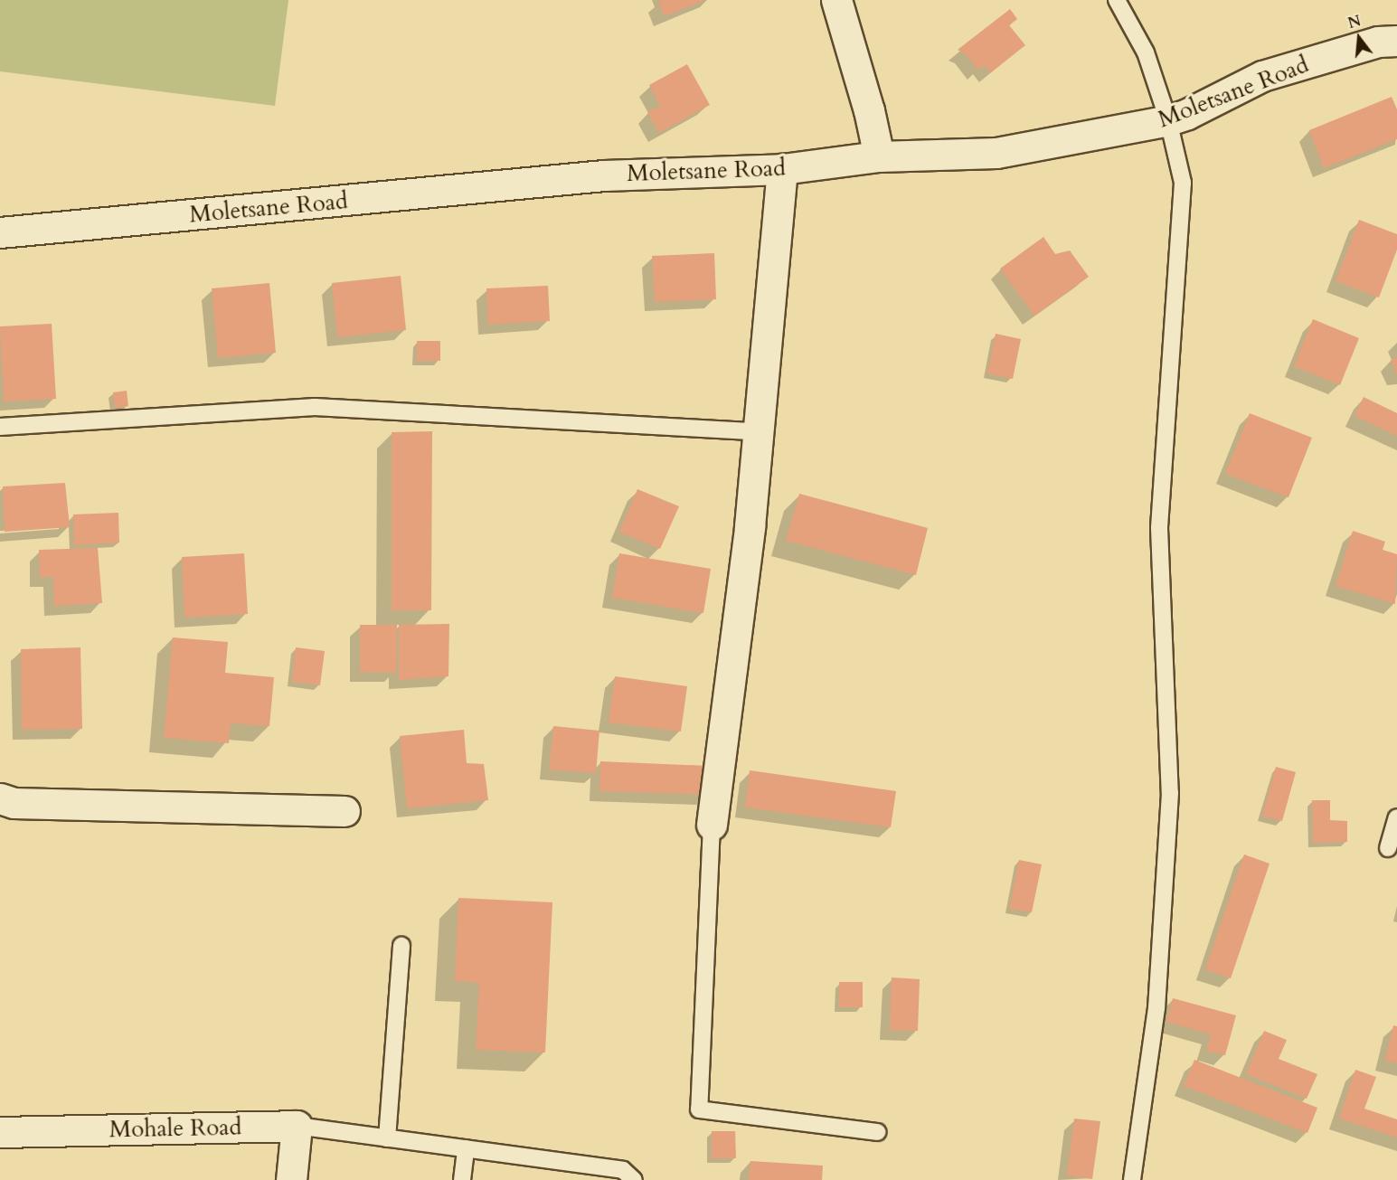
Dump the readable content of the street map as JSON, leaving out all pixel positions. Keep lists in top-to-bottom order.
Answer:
{
  "streets": {
    "street": ["Moletsane Road", "Mohale Road"]
  },
  "north": "top"
}
